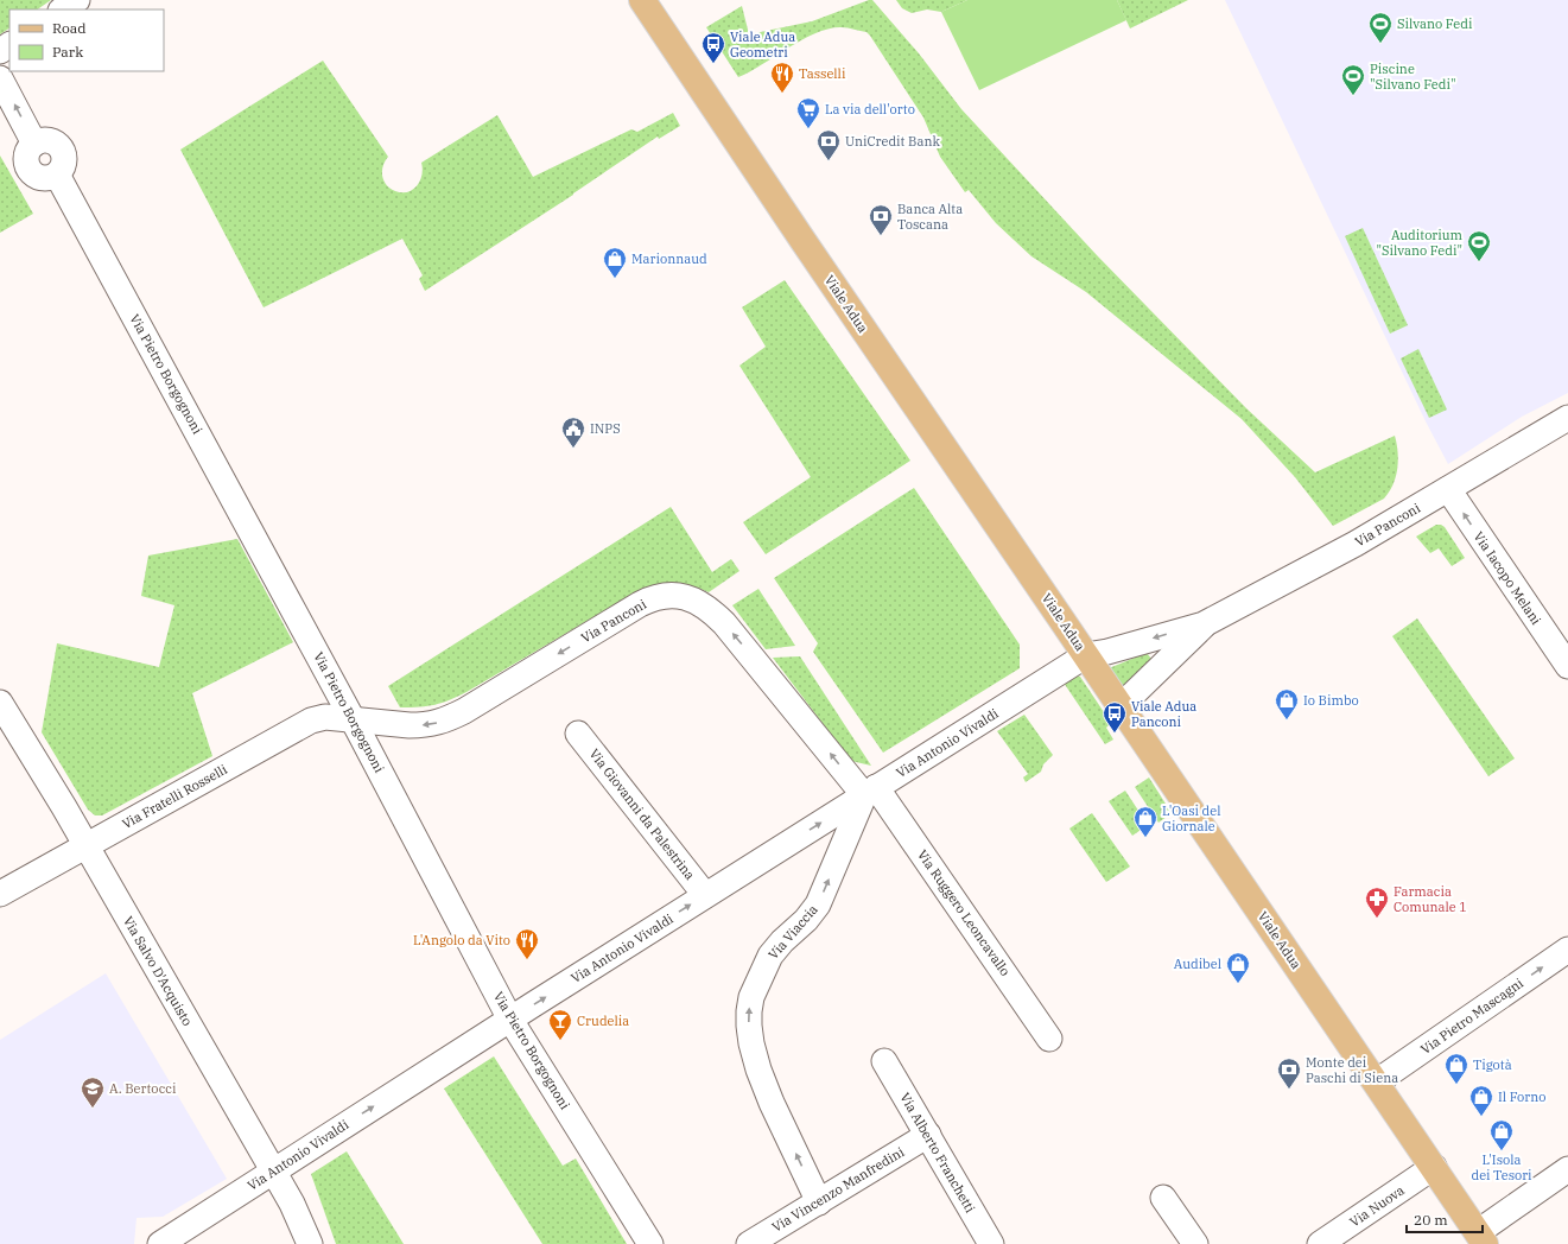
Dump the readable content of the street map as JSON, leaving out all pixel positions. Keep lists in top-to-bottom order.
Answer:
{
  "streets": {
    "main road": ["Viale Adua"],
    "street": [
      "Via Pietro Borgognoni",
      "Via Panconi",
      "Via Iacopo Melani",
      "Via Antonio Vivaldi",
      "Via Fratelli Rosselli",
      "Via Giovanni da Palestrina",
      "Via Ruggero Leoncavallo",
      "Via Viaccia",
      "Via Salvo D'Acquisto",
      "Via Pietro Mascagni",
      "Via Alberto Franchetti",
      "Via Vincenzo Manfredini",
      "Via Nuova"
    ]
  },
  "crossings": [
    ["Viale Adua", "Via Panconi"],
    ["Viale Adua", "Via Antonio Vivaldi"],
    ["Viale Adua", "Via Pietro Mascagni"],
    ["Viale Adua", "Via Nuova"],
    ["Via Pietro Borgognoni", "Via Panconi"],
    ["Via Pietro Borgognoni", "Via Antonio Vivaldi"],
    ["Via Pietro Borgognoni", "Via Fratelli Rosselli"],
    ["Via Panconi", "Via Iacopo Melani"],
    ["Via Panconi", "Via Antonio Vivaldi"],
    ["Via Panconi", "Via Fratelli Rosselli"],
    ["Via Panconi", "Via Ruggero Leoncavallo"],
    ["Via Panconi", "Via Viaccia"],
    ["Via Antonio Vivaldi", "Via Giovanni da Palestrina"],
    ["Via Antonio Vivaldi", "Via Ruggero Leoncavallo"],
    ["Via Antonio Vivaldi", "Via Viaccia"],
    ["Via Antonio Vivaldi", "Via Salvo D'Acquisto"],
    ["Via Fratelli Rosselli", "Via Salvo D'Acquisto"],
    ["Via Ruggero Leoncavallo", "Via Viaccia"],
    ["Via Viaccia", "Via Vincenzo Manfredini"],
    ["Via Alberto Franchetti", "Via Vincenzo Manfredini"]
  ],
  "one_way": [
    "Via Pietro Borgognoni",
    "Via Panconi",
    "Via Iacopo Melani",
    "Via Antonio Vivaldi",
    "Via Viaccia"
  ],
  "places": {
    "sports": ["Silvano Fedi", "Piscine \"Silvano Fedi\"", "Auditorium \"Silvano Fedi\""],
    "bus stop": ["Viale Adua Geometri", "Viale Adua Panconi"],
    "restaurant": ["Tasselli", "L'Angolo da Vito"],
    "supermarket": ["La via dell'orto"],
    "bank": ["UniCredit Bank", "Banca Alta Toscana", "Monte dei Paschi di Siena"],
    "shop": [
      "Marionnaud",
      "Io Bimbo",
      "L'Oasi del Giornale",
      "Audibel",
      "Tigotà",
      "Il Forno",
      "L'Isola dei Tesori"
    ],
    "public building": ["INPS"],
    "pharmacy": ["Farmacia Comunale 1"],
    "bar": ["Crudelia"],
    "school or university": ["A. Bertocci"]
  },
  "legend": ["Road", "Park"],
  "scale_bar": "20 m"
}
